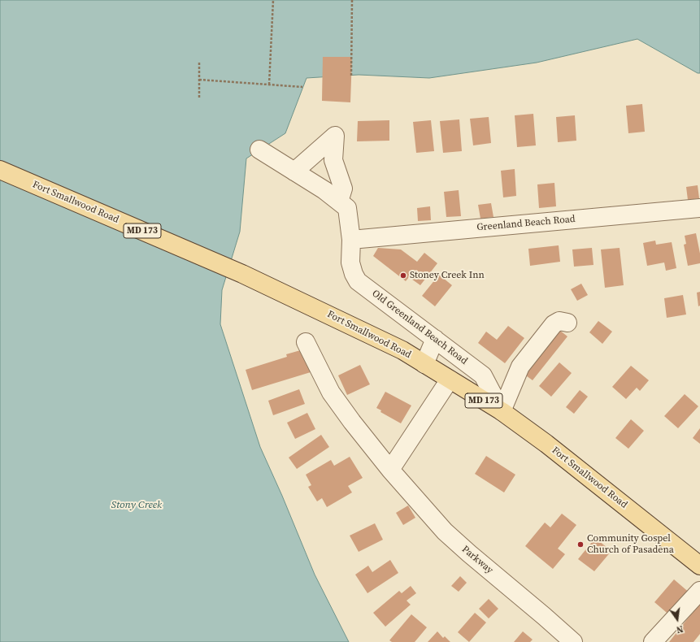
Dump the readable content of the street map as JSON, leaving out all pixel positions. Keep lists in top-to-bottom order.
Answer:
{
  "streets": {
    "main road": ["Fort Smallwood Road", "MD 173"],
    "street": ["Greenland Beach Road", "Old Greenland Beach Road", "Parkway"]
  },
  "crossings": [
    ["Fort Smallwood Road", "Old Greenland Beach Road"],
    ["Greenland Beach Road", "Old Greenland Beach Road"]
  ],
  "water": ["Stony Creek"],
  "places": ["Stoney Creek Inn", "Community Gospel Church of Pasadena"],
  "north": "bottom"
}
